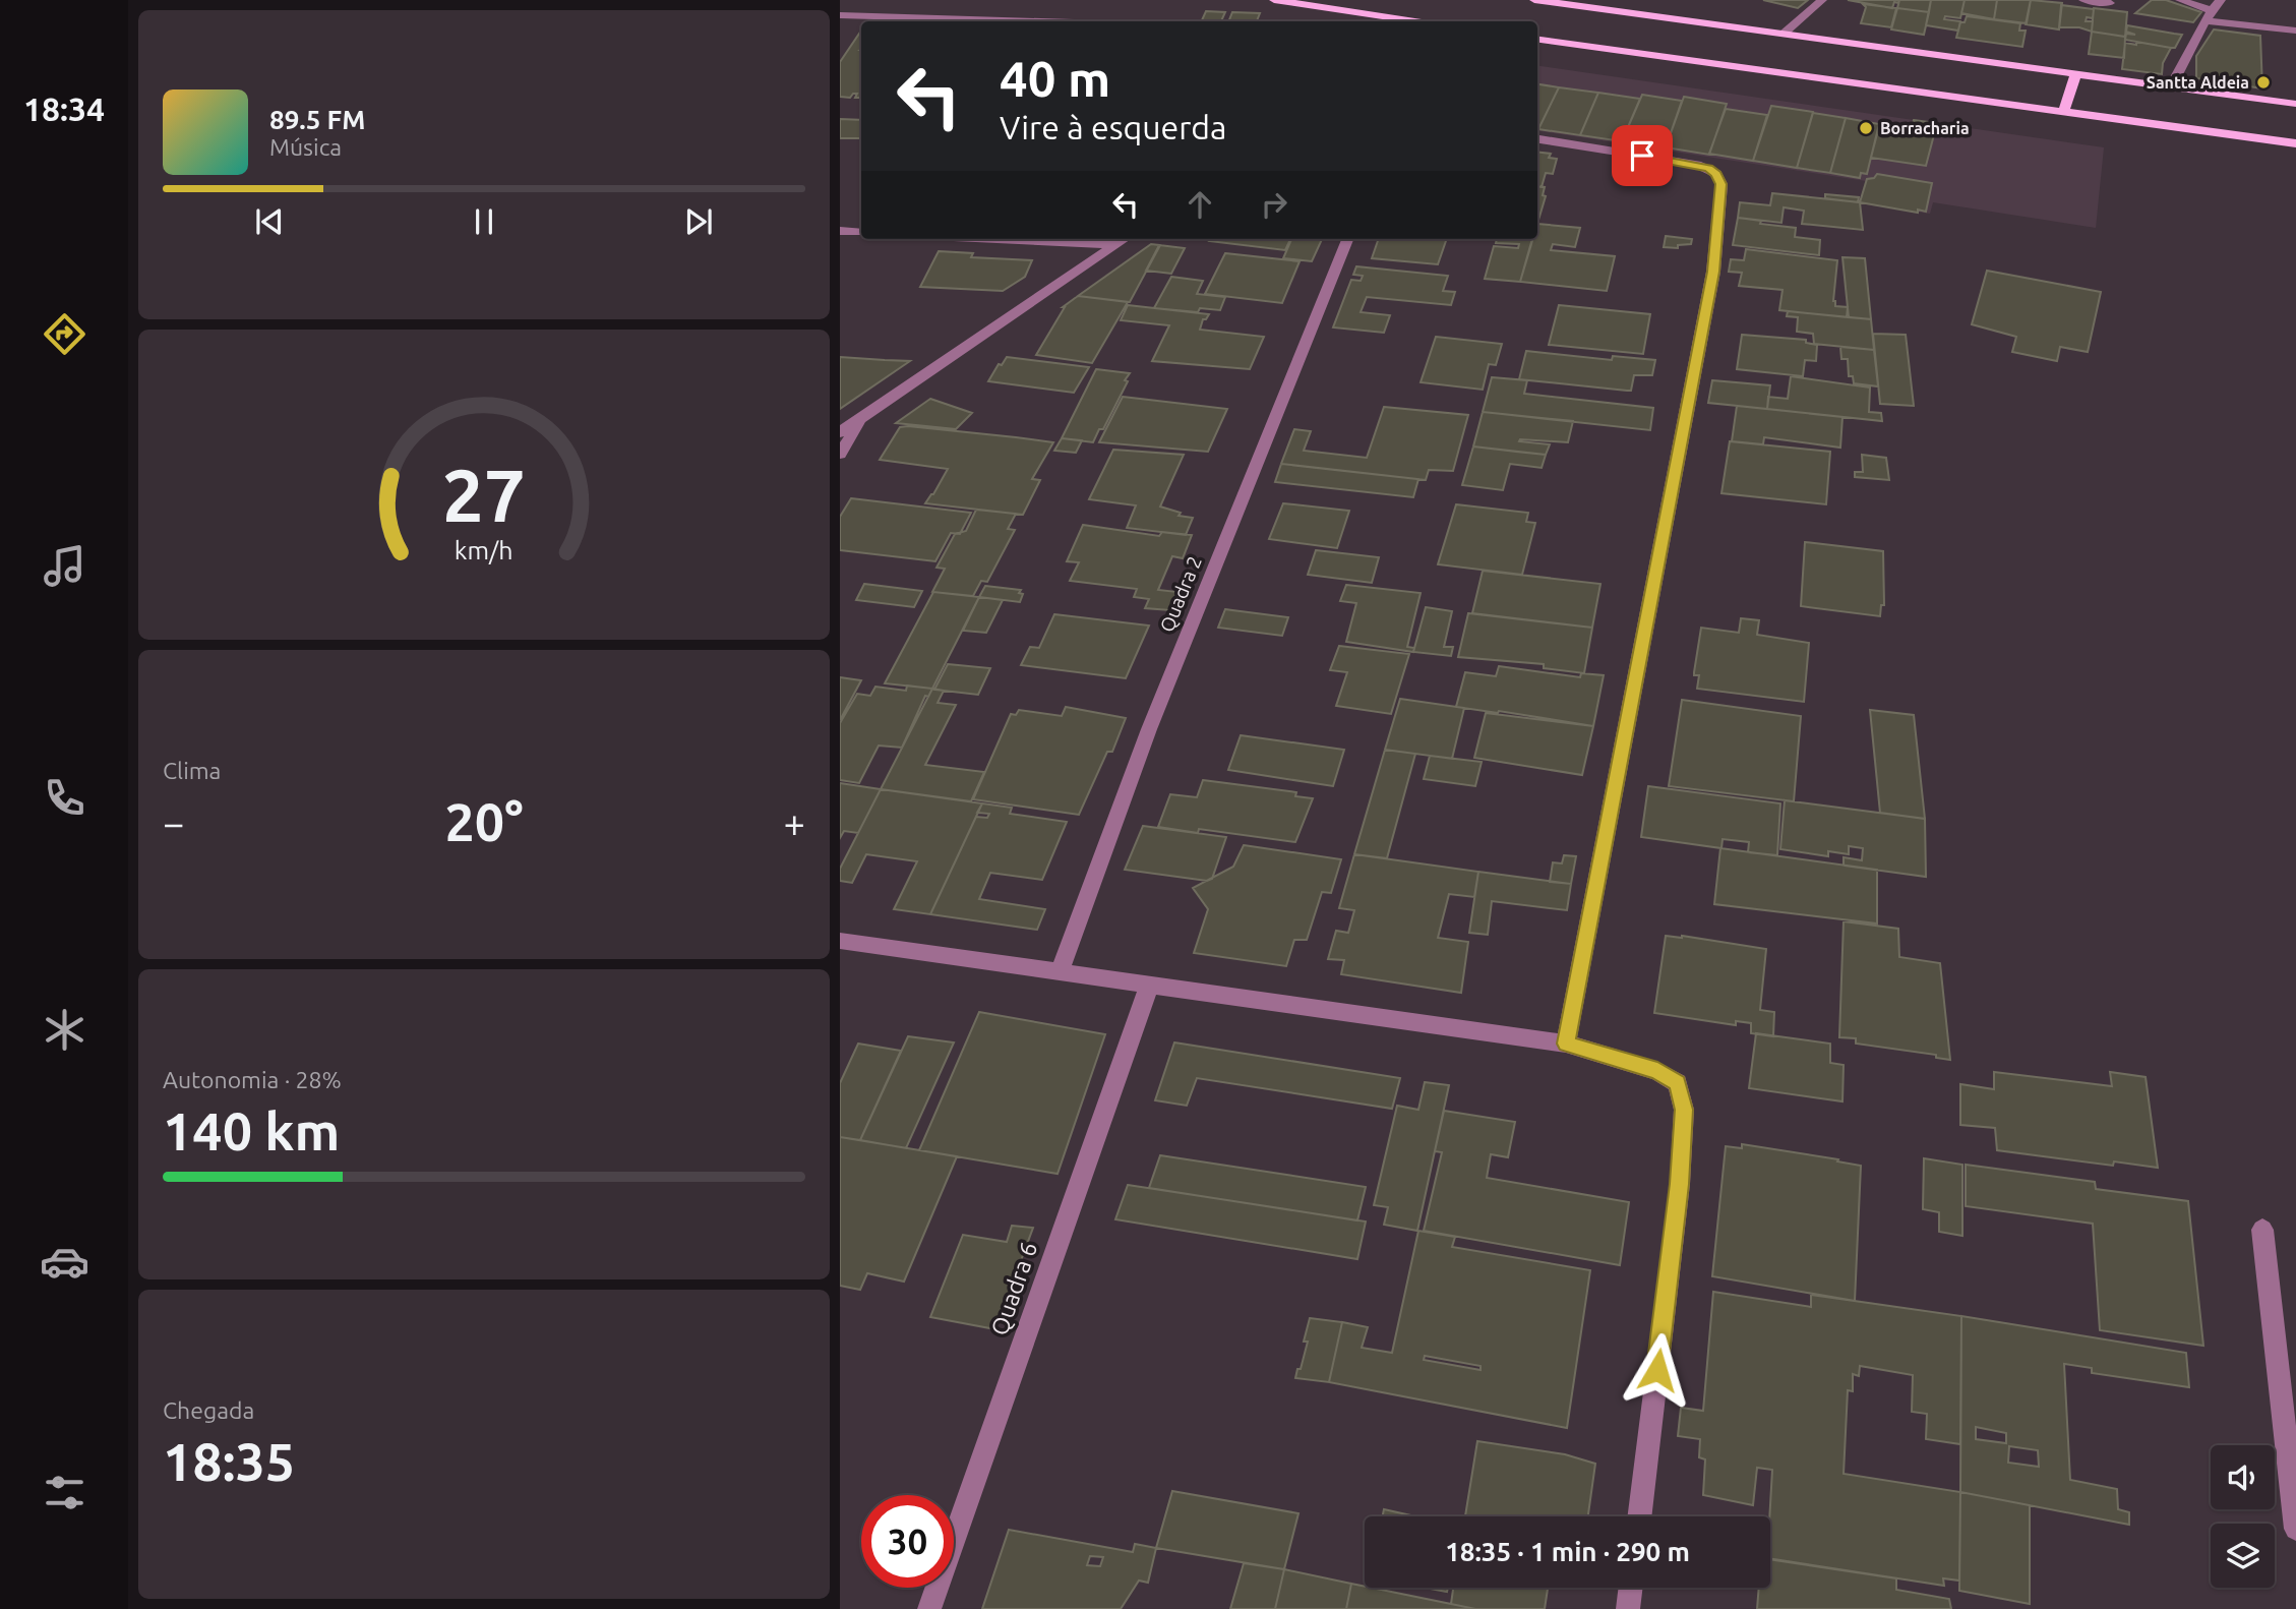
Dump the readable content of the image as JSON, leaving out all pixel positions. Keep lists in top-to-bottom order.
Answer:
{
  "streets": {
    "street": ["Quadra 2", "Quadra 6"]
  },
  "places": ["Santta Aldeia", "Borracharia"],
  "page": {
    "tabs": "18:34",
    "turn": ["40 m", "Vire à esquerda"],
    "song": ["89.5 FM", "Música"],
    "tile": [
      "Clima",
      ["Autonomia · 28%", "140 km"],
      ["Chegada", "18:35"]
    ],
    "heat": ["−", "20°", "+"],
    "limit": "30",
    "trip": "18:35 · 1 min · 290 m",
    "gauge": ["27", "km/h"]
  }
}
